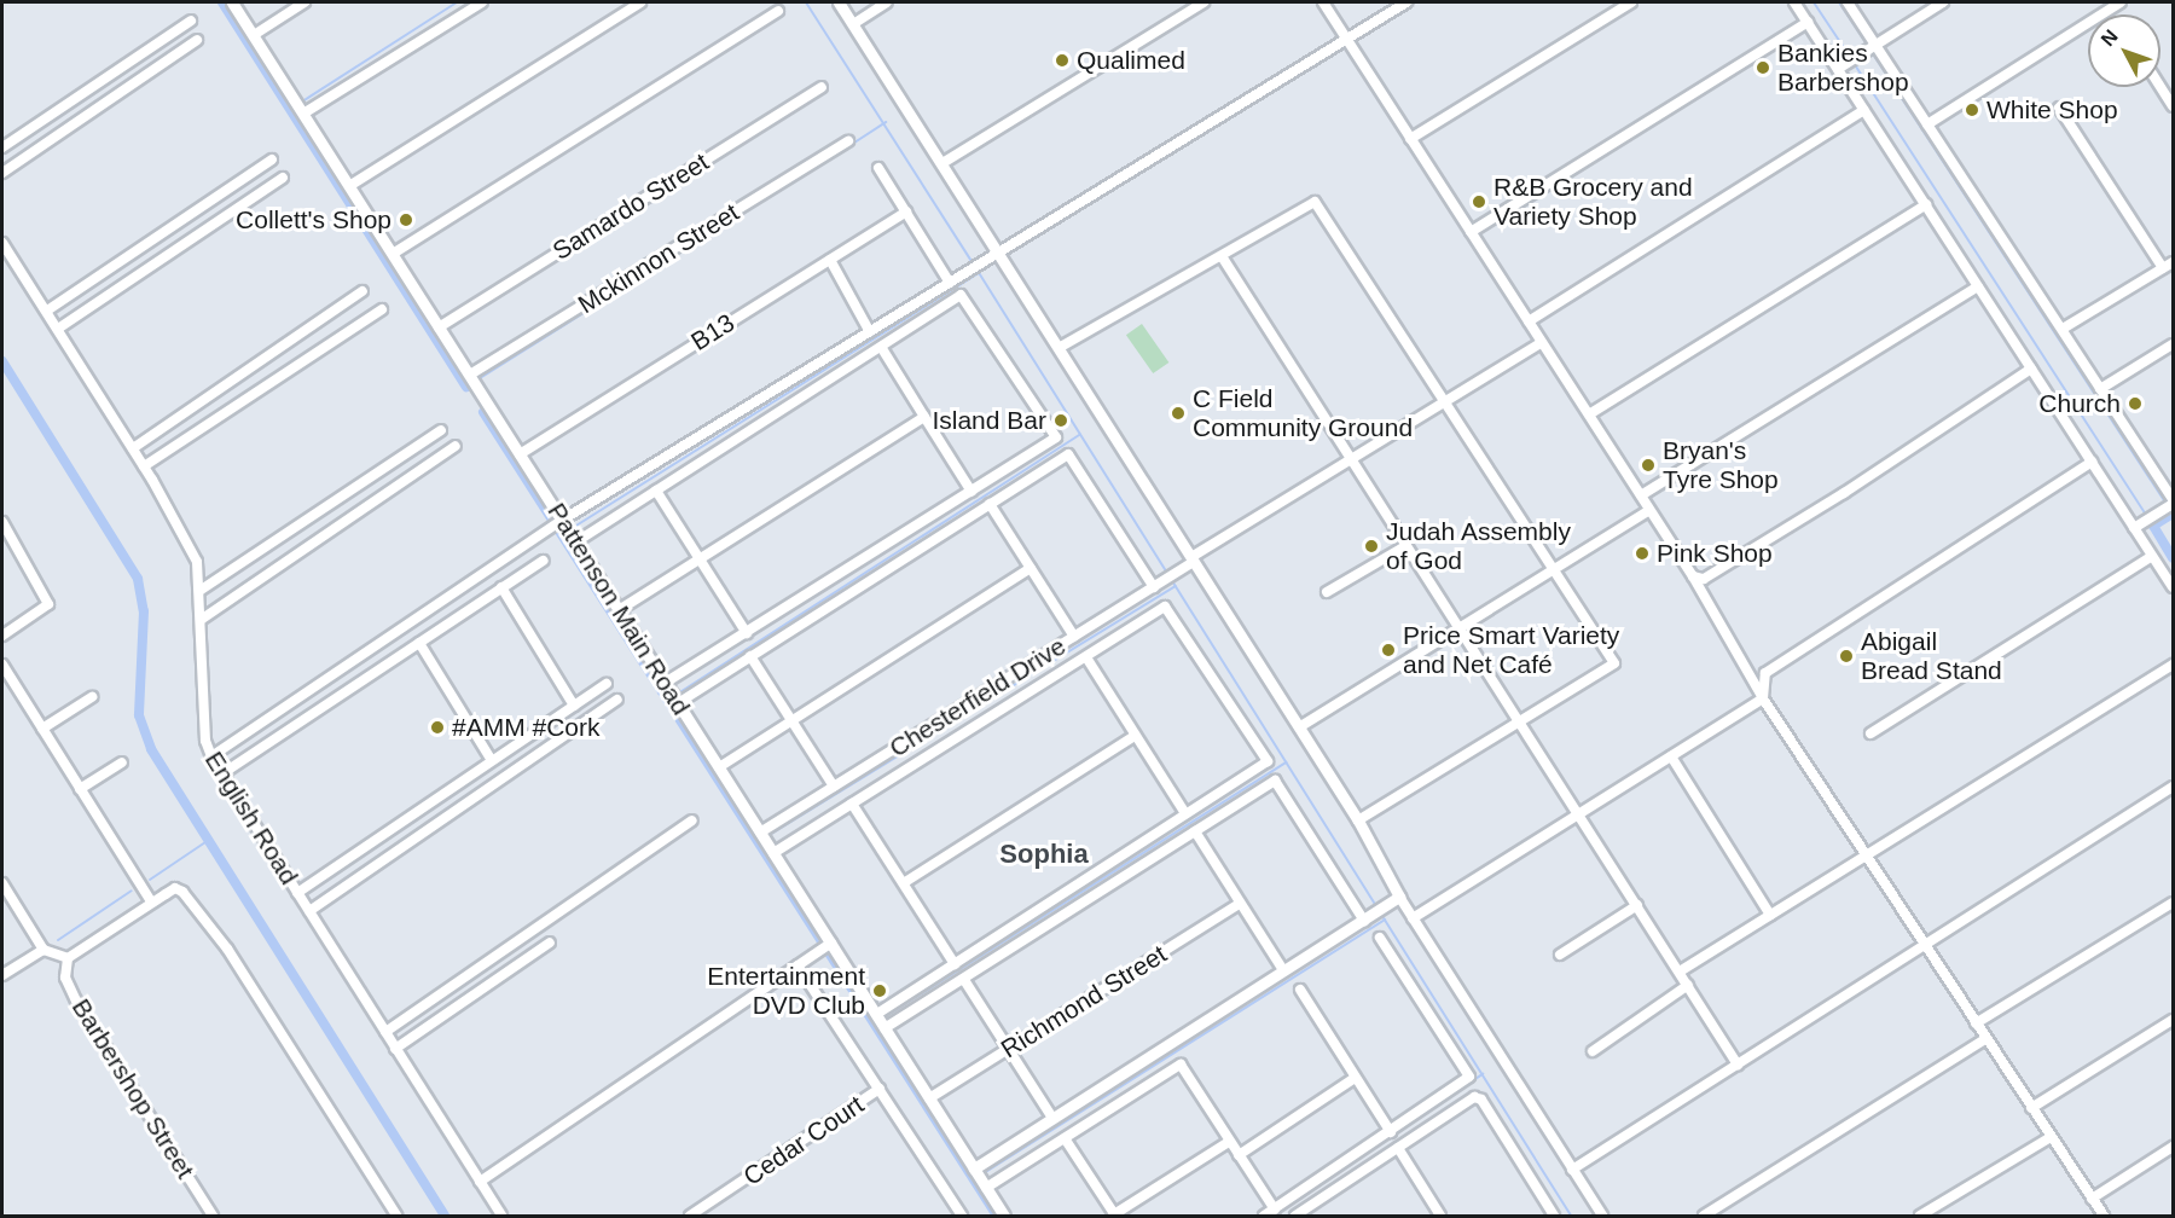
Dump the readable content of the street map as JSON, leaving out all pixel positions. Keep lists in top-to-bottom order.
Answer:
{
  "streets": {
    "street": [
      "Samardo Street",
      "Mckinnon Street",
      "B13",
      "Pattenson Main Road",
      "Chesterfield Drive",
      "English Road",
      "Richmond Street",
      "Barbershop Street",
      "Cedar Court"
    ]
  },
  "crossings": [
    ["Samardo Street", "Pattenson Main Road"],
    ["Mckinnon Street", "Pattenson Main Road"],
    ["B13", "Pattenson Main Road"],
    ["Pattenson Main Road", "Chesterfield Drive"],
    ["Pattenson Main Road", "Richmond Street"]
  ],
  "districts": ["Sophia"],
  "places": [
    "Qualimed",
    "Bankies Barbershop",
    "White Shop",
    "R&B Grocery and Variety Shop",
    "Collett's Shop",
    "Church",
    "C Field Community Ground",
    "Island Bar",
    "Bryan's Tyre Shop",
    "Judah Assembly of God",
    "Pink Shop",
    "Price Smart Variety and Net Café",
    "Abigail Bread Stand",
    "#AMM #Cork",
    "Entertainment DVD Club"
  ],
  "north": "top left"
}
